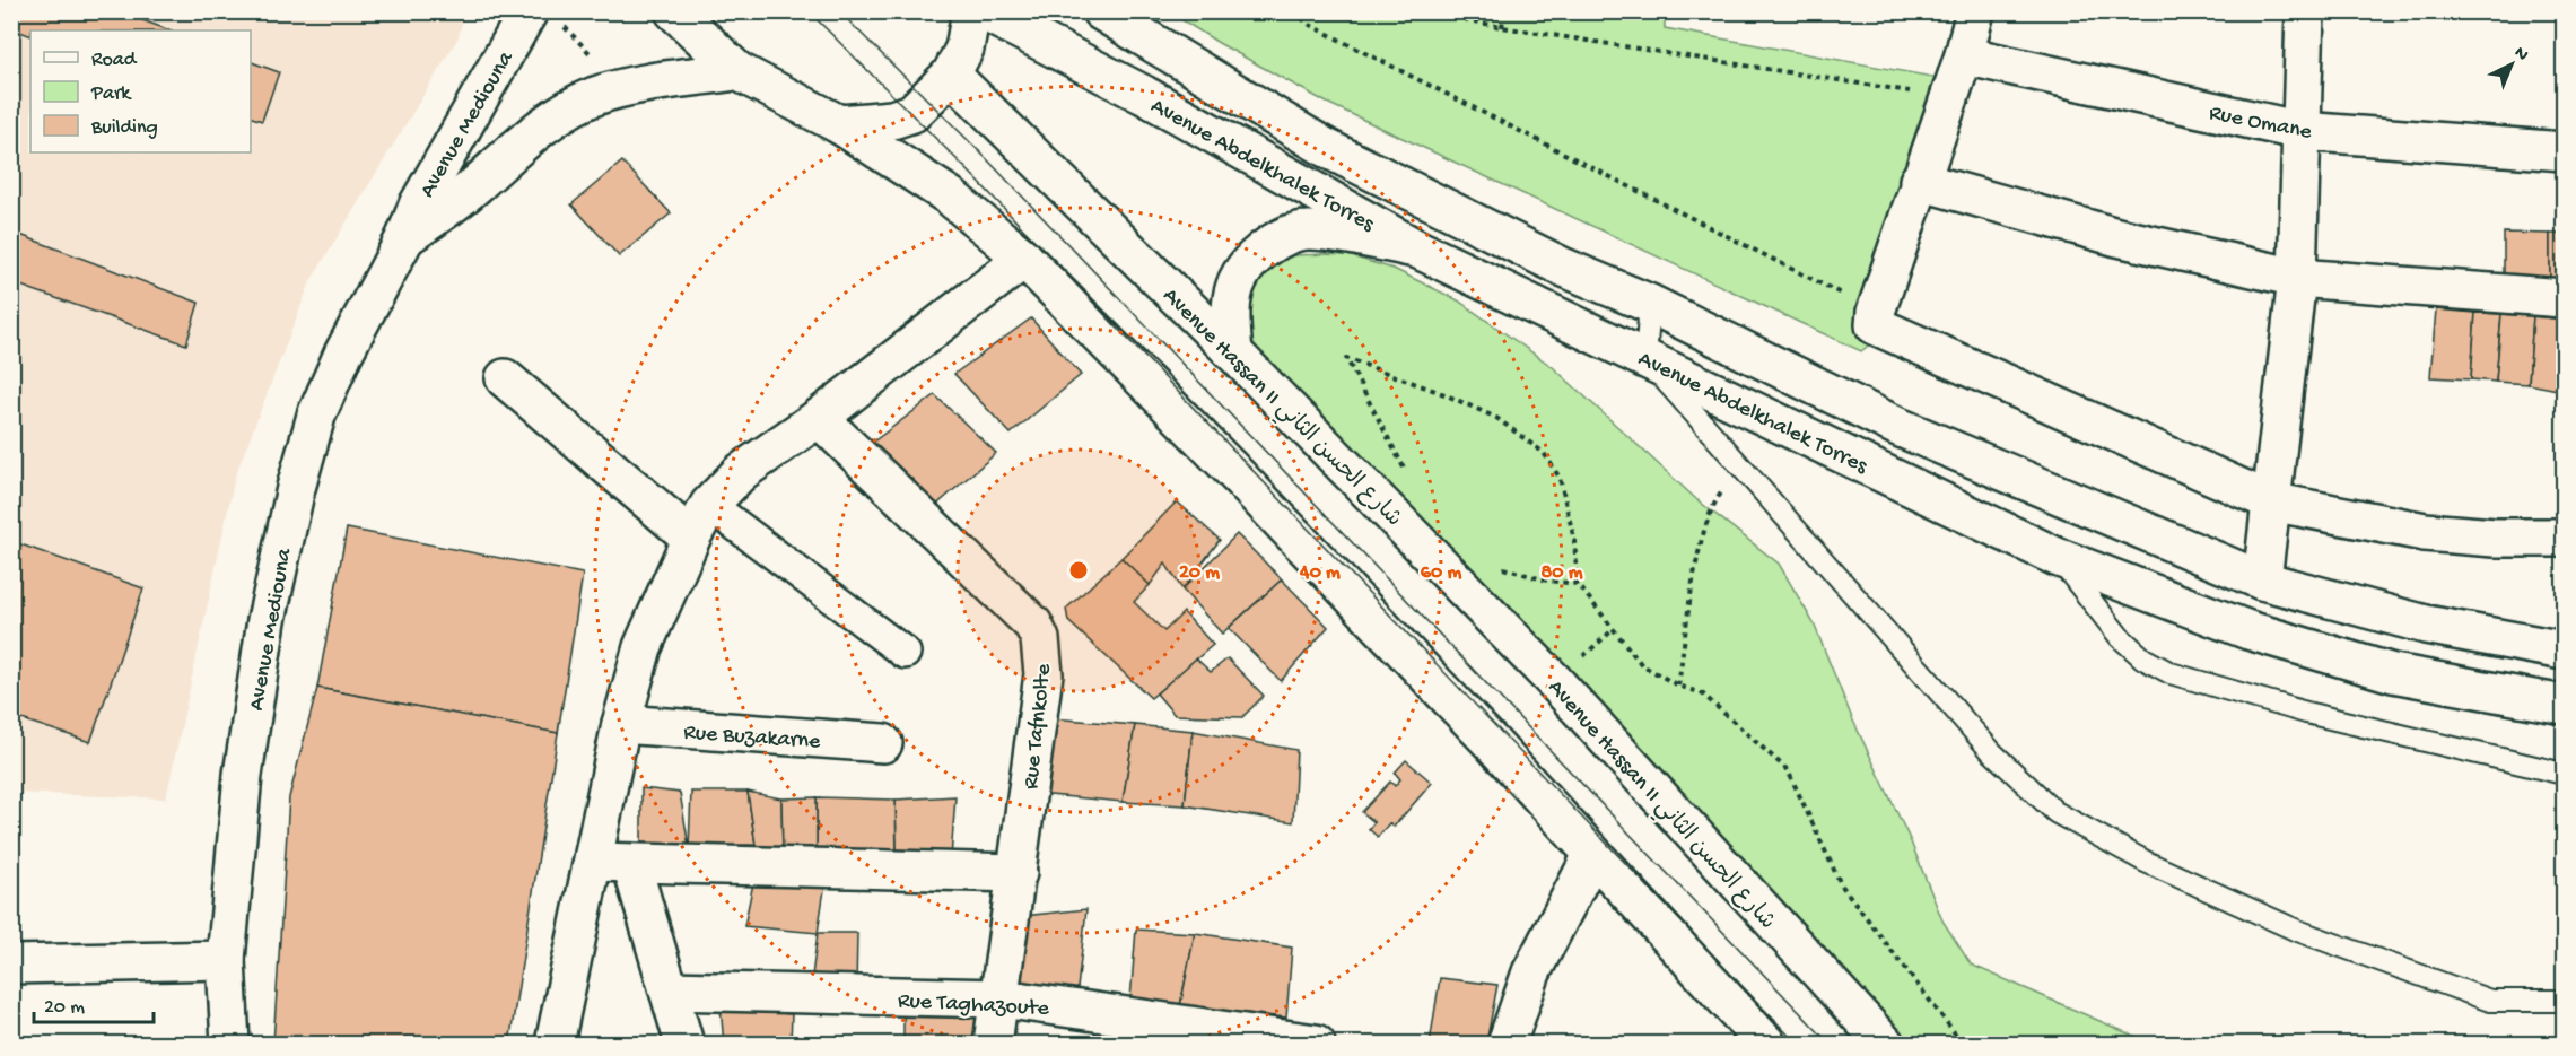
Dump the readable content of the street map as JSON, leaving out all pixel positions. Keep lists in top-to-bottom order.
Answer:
{
  "streets": {
    "main road": [
      "Rue Omane",
      "Avenue Mediouna",
      "Avenue Abdelkhalek Torres",
      "Avenue Hassan II شارع الحسن الثاني",
      "Rue Tafnkolte",
      "Rue Buzakarne",
      "Rue Taghazoute"
    ]
  },
  "crossings": [
    ["Rue Tafnkolte", "Rue Taghazoute"]
  ],
  "legend": ["Road", "Park", "Building"],
  "scale_bar": "20 m",
  "north": "top right",
  "rings": [
    "20 m",
    "40 m",
    "60 m",
    "80 m"
  ]
}
